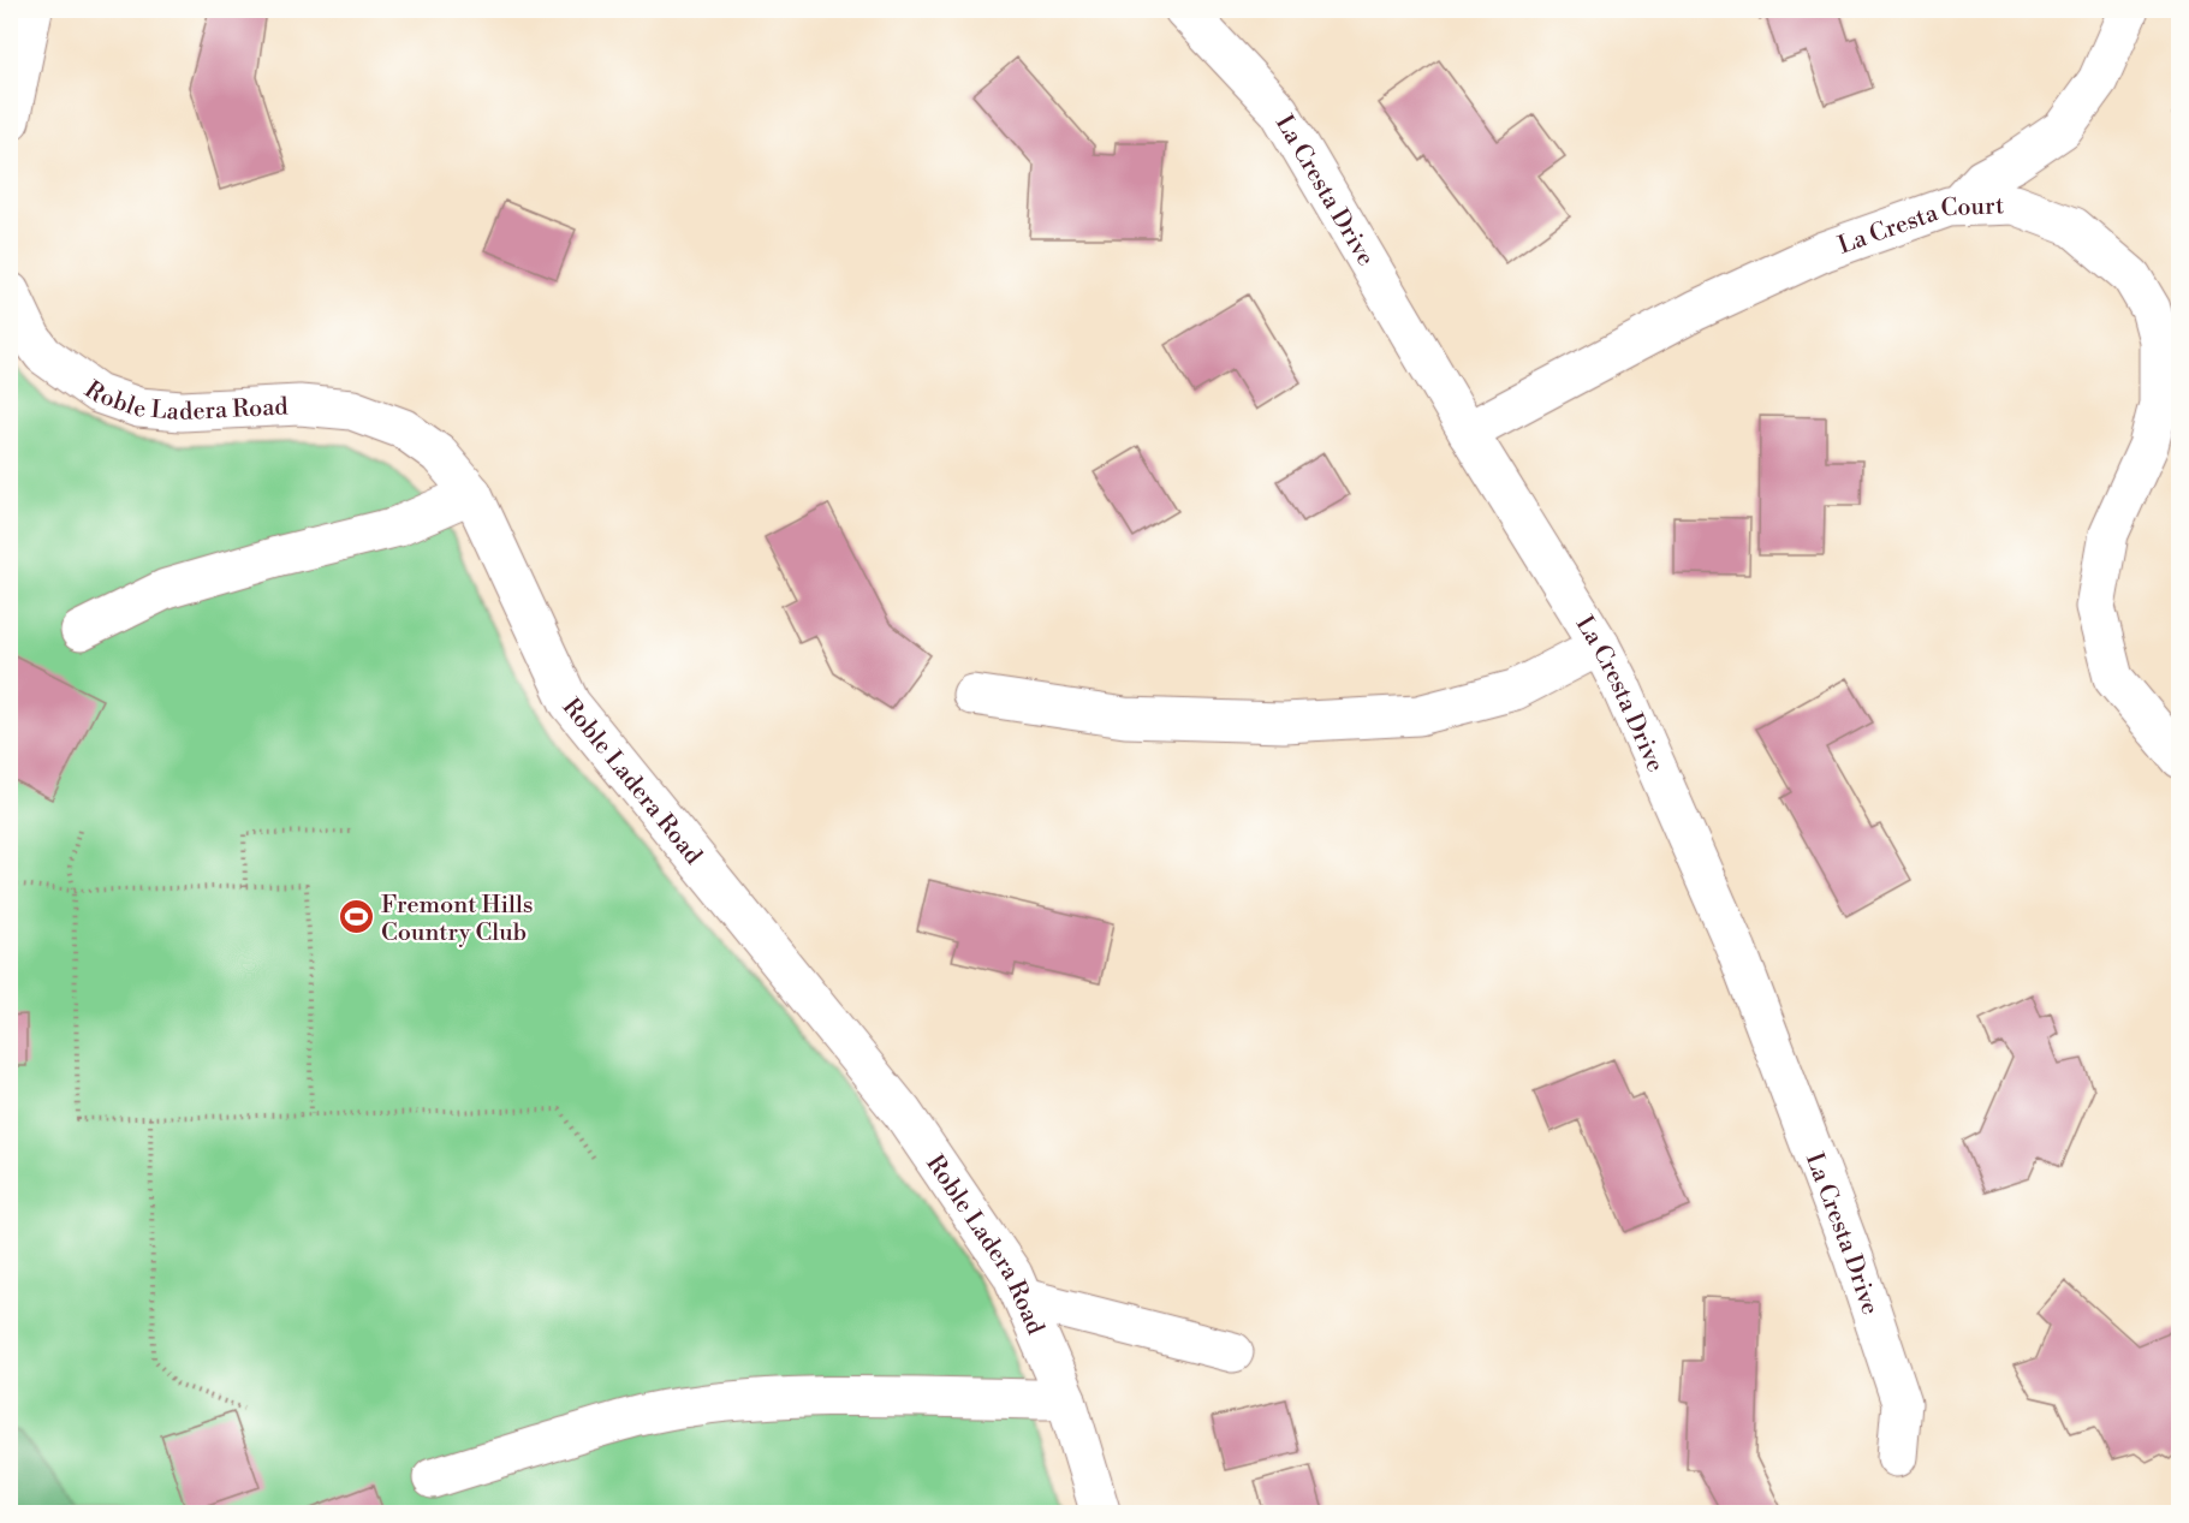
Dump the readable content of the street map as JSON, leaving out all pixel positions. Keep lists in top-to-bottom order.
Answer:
{
  "streets": {
    "street": ["La Cresta Drive", "La Cresta Court", "Roble Ladera Road"]
  },
  "crossings": [
    ["La Cresta Drive", "La Cresta Court"]
  ],
  "places": {
    "sports": ["Fremont Hills Country Club"]
  }
}
